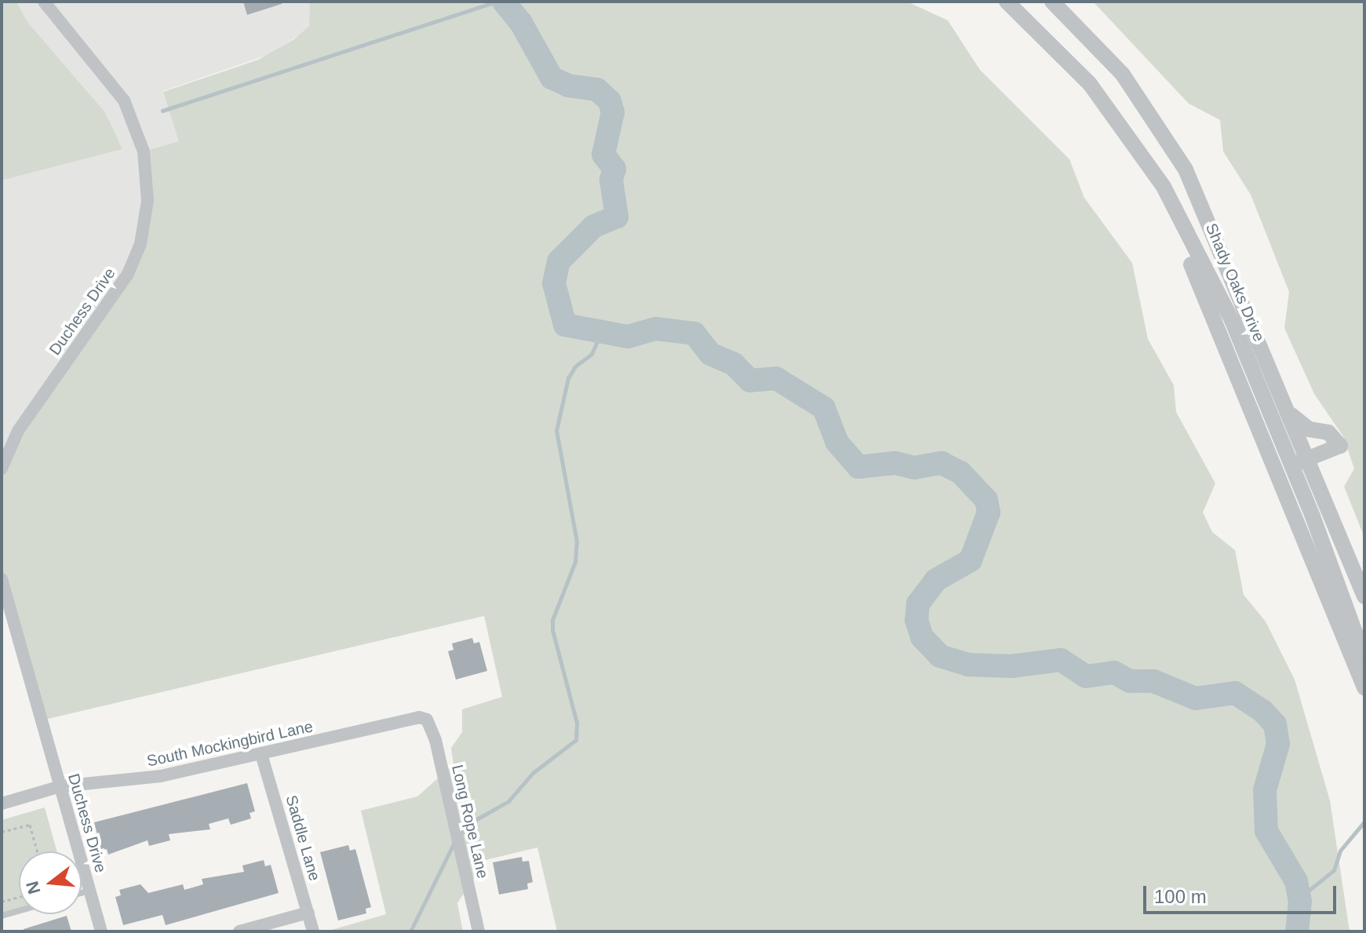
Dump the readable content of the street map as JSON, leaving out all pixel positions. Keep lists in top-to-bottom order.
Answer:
{
  "streets": {
    "street": [
      "Shady Oaks Drive",
      "Duchess Drive",
      "South Mockingbird Lane",
      "Long Rope Lane",
      "Saddle Lane"
    ]
  },
  "crossings": [
    ["Duchess Drive", "South Mockingbird Lane"],
    ["South Mockingbird Lane", "Long Rope Lane"],
    ["South Mockingbird Lane", "Saddle Lane"]
  ],
  "scale_bar": "100 m",
  "north": "left"
}
